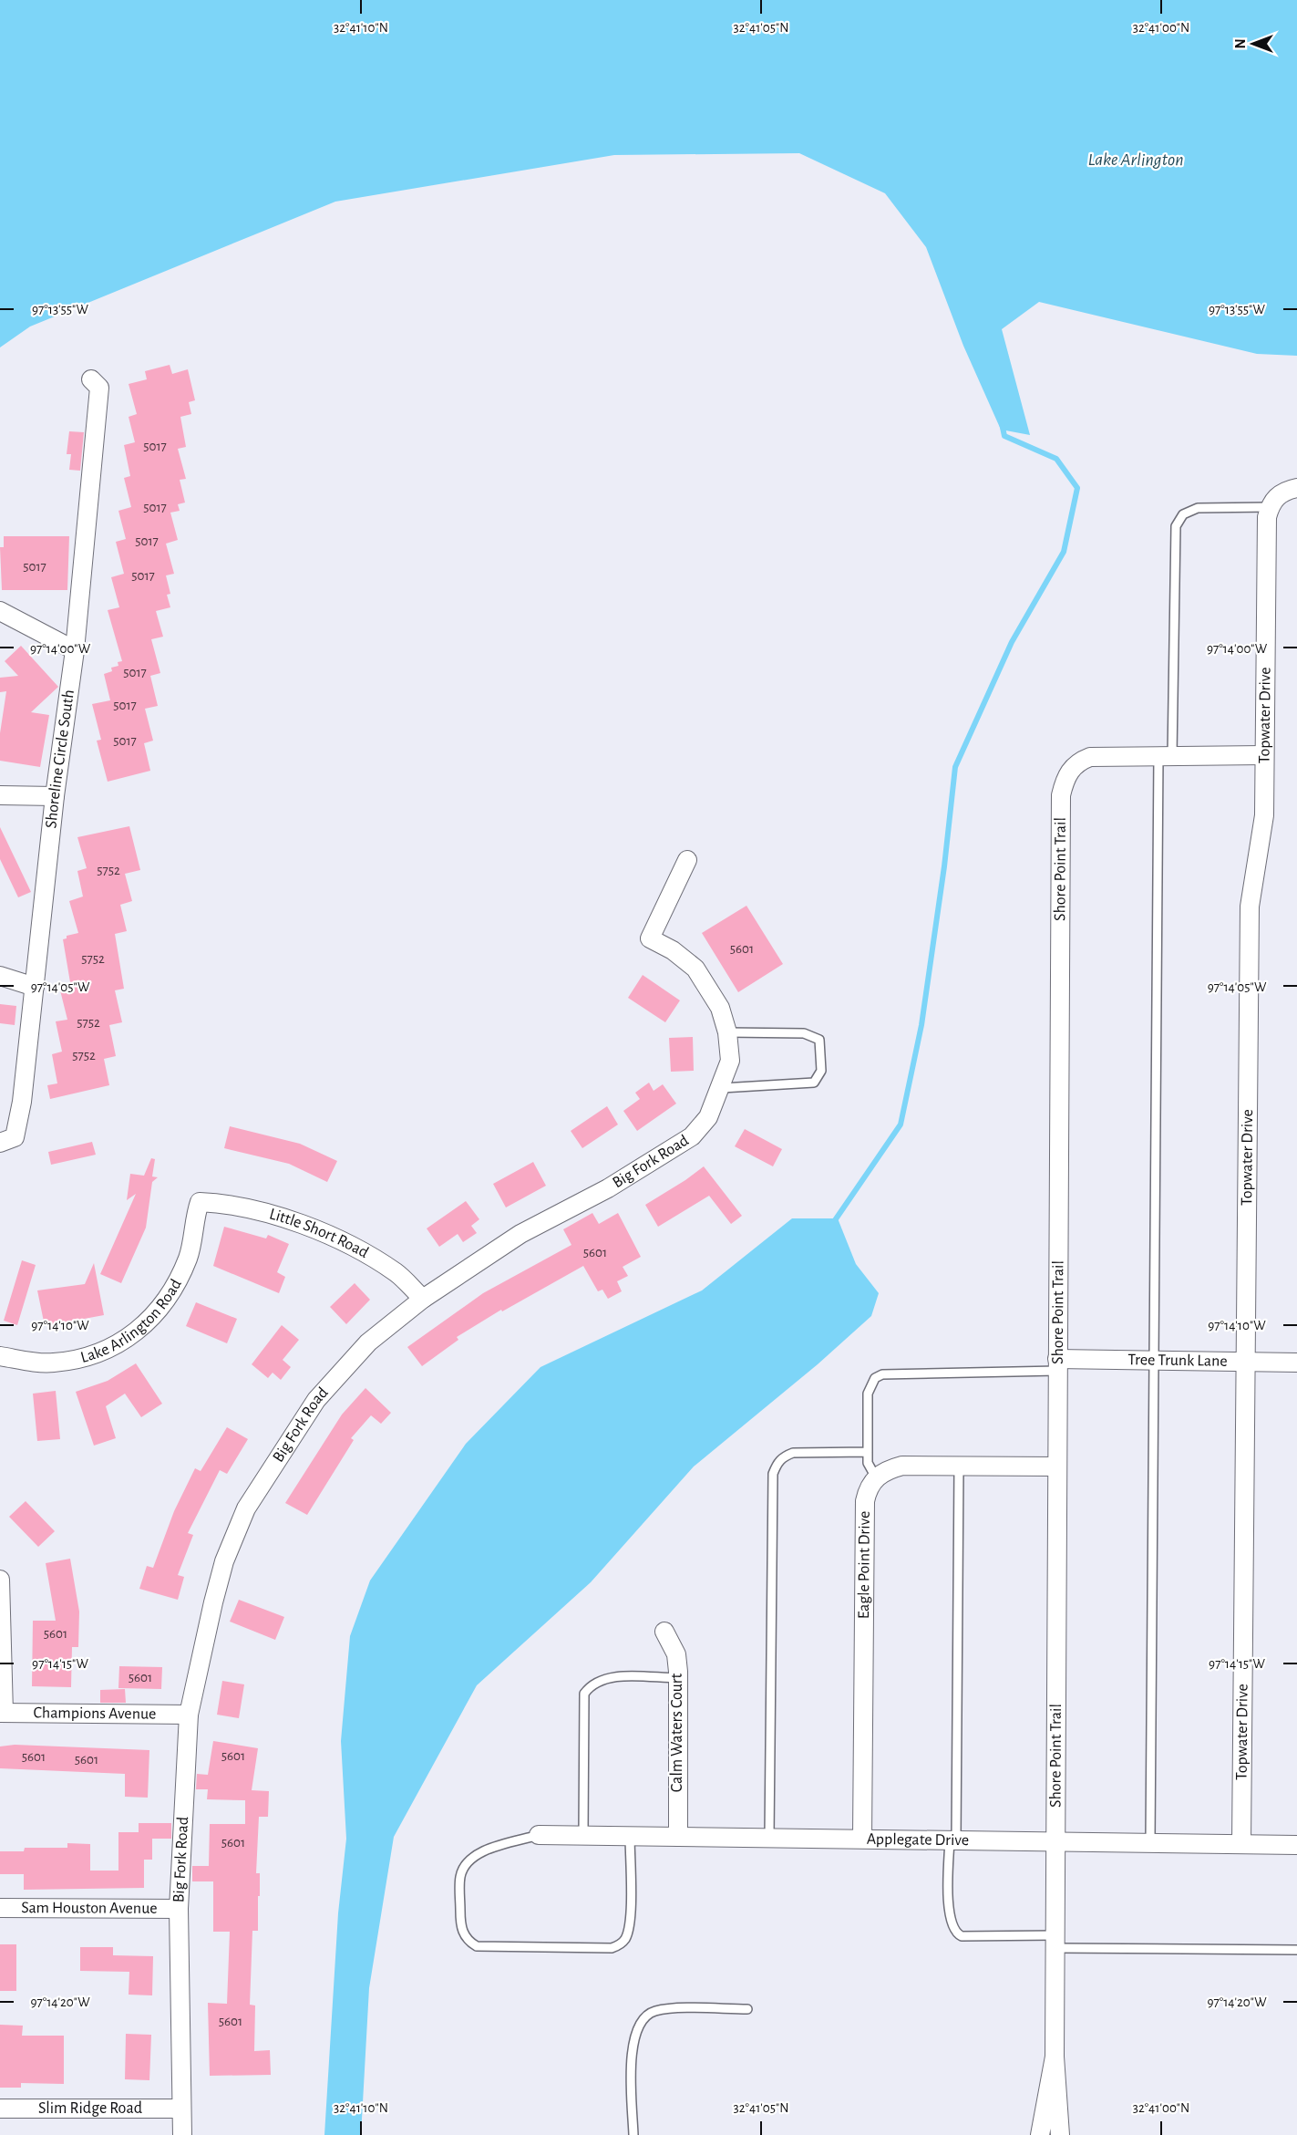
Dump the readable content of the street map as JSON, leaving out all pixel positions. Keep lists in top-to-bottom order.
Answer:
{
  "streets": {
    "street": [
      "Topwater Drive",
      "Shoreline Circle South",
      "Shore Point Trail",
      "Big Fork Road",
      "Little Short Road",
      "Lake Arlington Road",
      "Tree Trunk Lane",
      "Eagle Point Drive",
      "Champions Avenue",
      "Calm Waters Court",
      "Applegate Drive",
      "Sam Houston Avenue",
      "Slim Ridge Road"
    ]
  },
  "crossings": [
    ["Topwater Drive", "Shore Point Trail"],
    ["Topwater Drive", "Tree Trunk Lane"],
    ["Topwater Drive", "Applegate Drive"],
    ["Shore Point Trail", "Tree Trunk Lane"],
    ["Shore Point Trail", "Applegate Drive"],
    ["Big Fork Road", "Little Short Road"],
    ["Big Fork Road", "Champions Avenue"],
    ["Big Fork Road", "Sam Houston Avenue"],
    ["Big Fork Road", "Slim Ridge Road"],
    ["Little Short Road", "Lake Arlington Road"],
    ["Eagle Point Drive", "Applegate Drive"],
    ["Calm Waters Court", "Applegate Drive"]
  ],
  "water": ["Lake Arlington"],
  "house_numbers": [
    "5017",
    "5017",
    "5017",
    "5017",
    "5017",
    "5017",
    "5017",
    "5017",
    "5752",
    "5601",
    "5752",
    "5752",
    "5752",
    "5601",
    "5601",
    "5601",
    "5601",
    "5601",
    "5601",
    "5601",
    "5601"
  ],
  "north": "left",
  "coordinates": [
    "32°41'10\"N",
    "32°41'05\"N",
    "32°41'00\"N",
    "97°13'55\"W",
    "97°14'00\"W",
    "97°14'05\"W",
    "97°14'10\"W",
    "97°14'15\"W",
    "97°14'20\"W"
  ]
}
